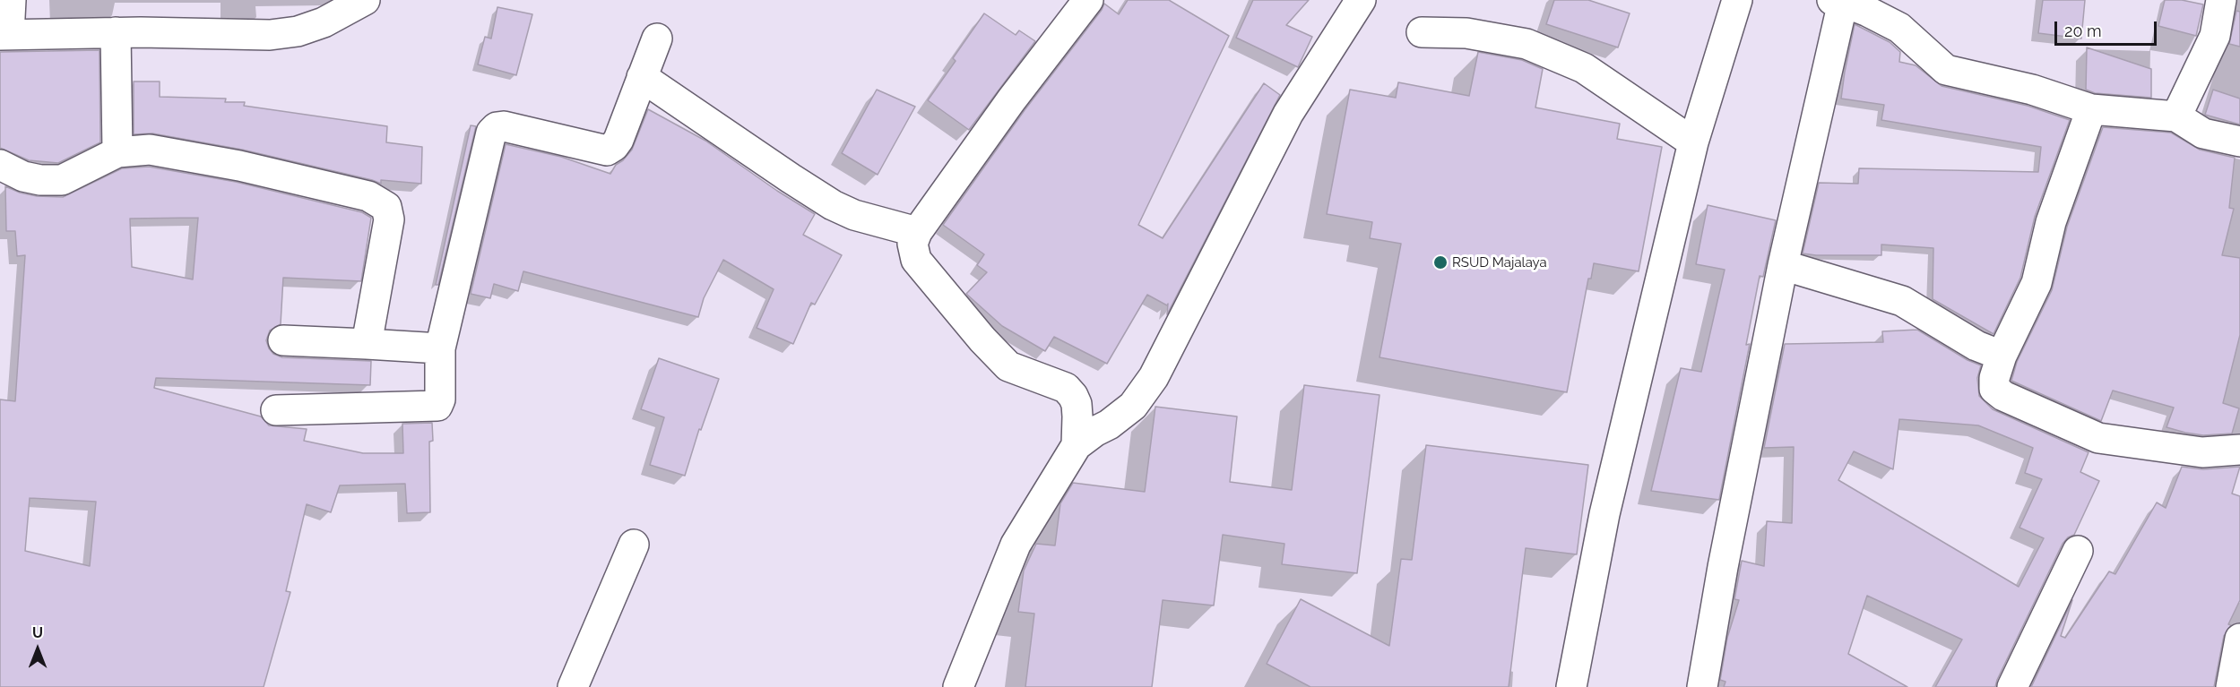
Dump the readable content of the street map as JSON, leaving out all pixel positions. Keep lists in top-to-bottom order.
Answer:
{
  "places": ["RSUD Majalaya"],
  "scale_bar": "20 m",
  "north": "top"
}
